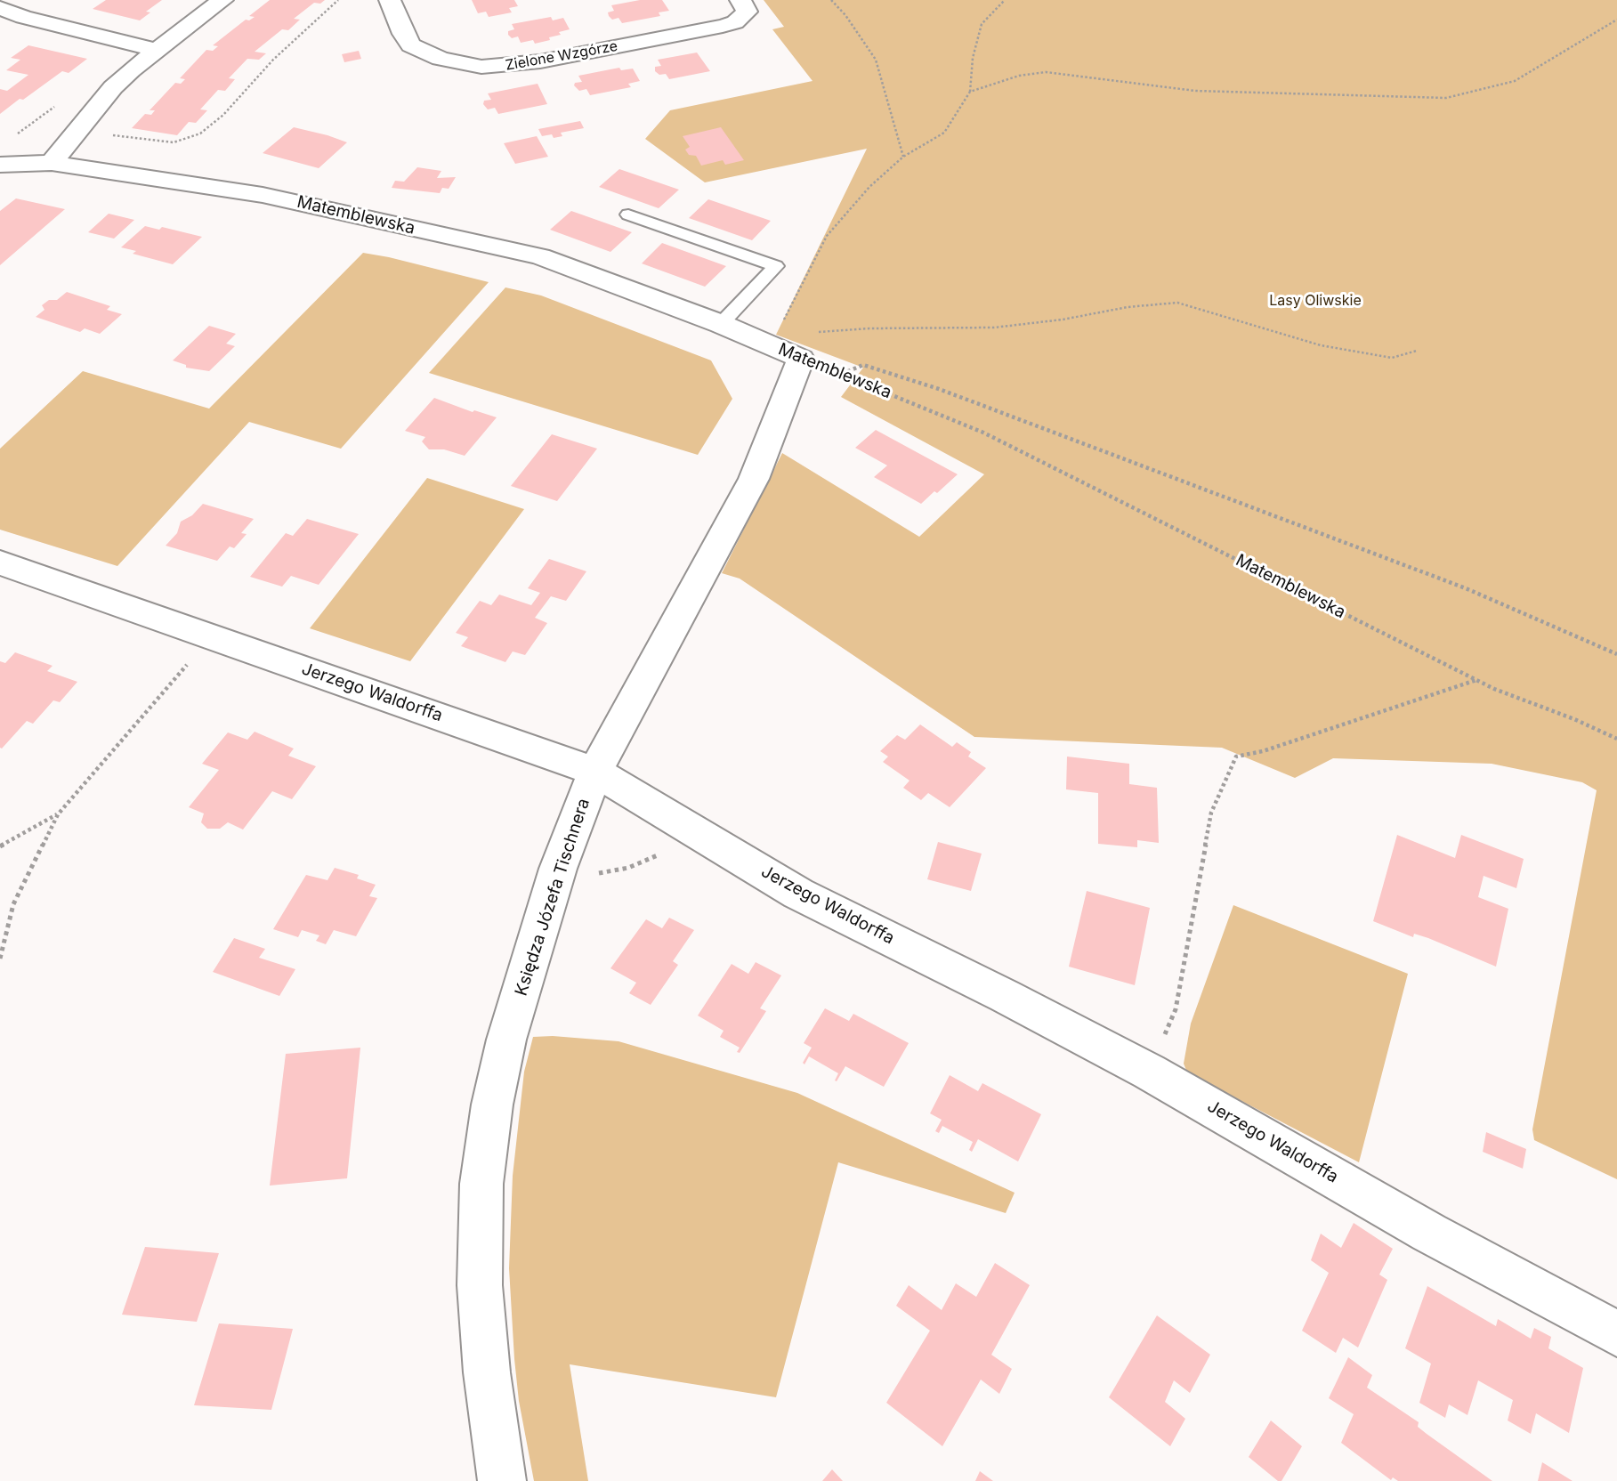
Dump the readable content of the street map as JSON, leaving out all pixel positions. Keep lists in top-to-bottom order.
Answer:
{
  "streets": {
    "street": [
      "Zielone Wzgórze",
      "Matemblewska",
      "Jerzego Waldorffa",
      "Księdza Józefa Tischnera"
    ]
  },
  "crossings": [
    ["Matemblewska", "Księdza Józefa Tischnera"],
    ["Jerzego Waldorffa", "Księdza Józefa Tischnera"]
  ],
  "parks": ["Lasy Oliwskie"]
}
